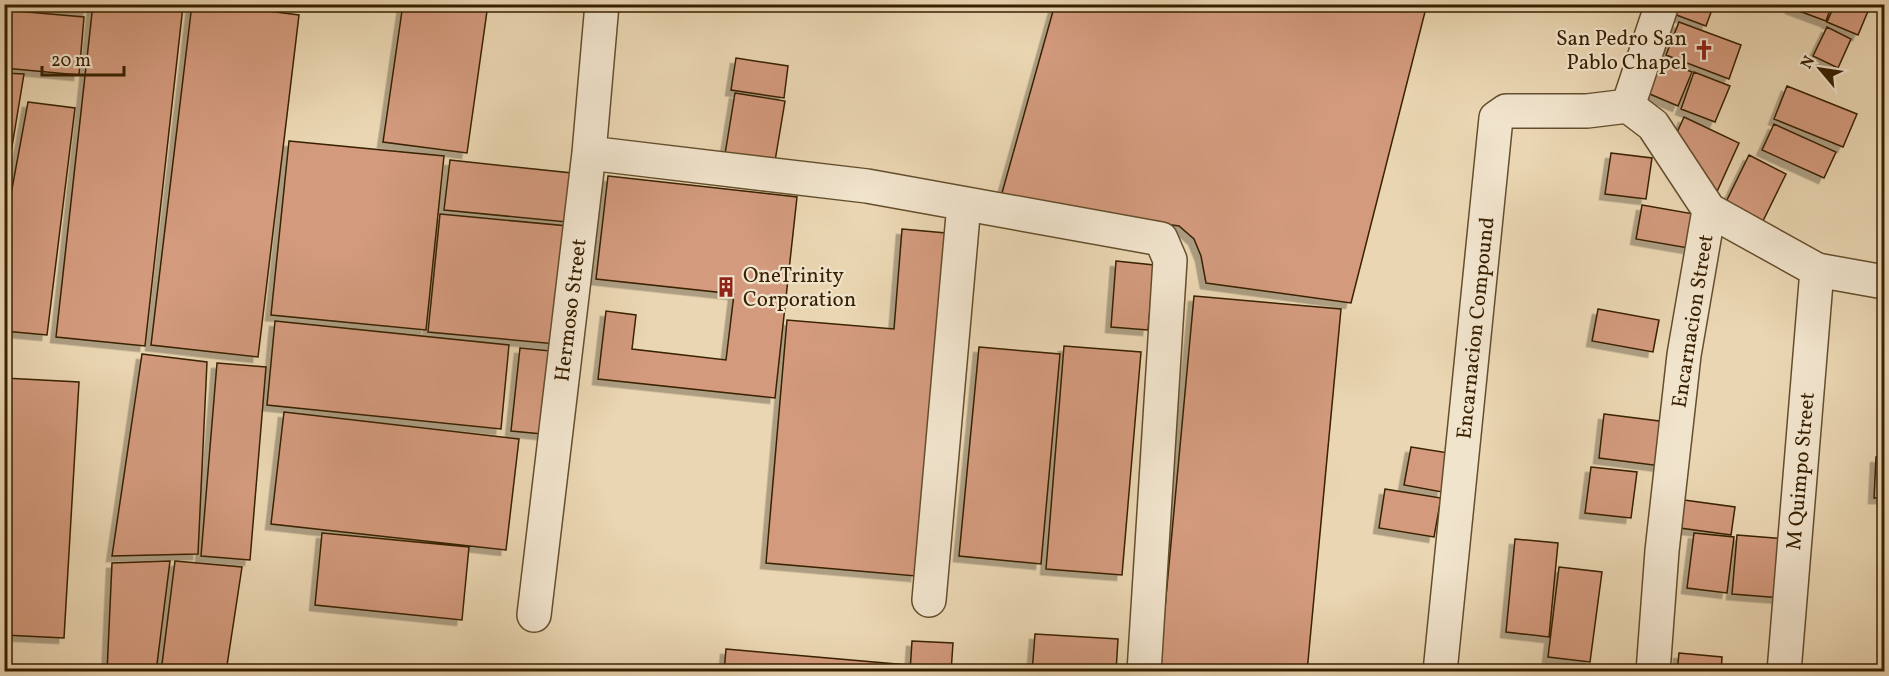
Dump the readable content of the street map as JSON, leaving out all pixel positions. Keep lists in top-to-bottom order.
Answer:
{
  "streets": {
    "street": [
      "Hermoso Street",
      "Encarnacion Street",
      "Encarnacion Compound",
      "M Quimpo Street"
    ]
  },
  "crossings": [
    ["Encarnacion Street", "Encarnacion Compound"]
  ],
  "places": {
    "church": ["San Pedro San Pablo Chapel"],
    "building": ["OneTrinity Corporation"]
  },
  "scale_bar": "20 m",
  "north": "top left"
}
